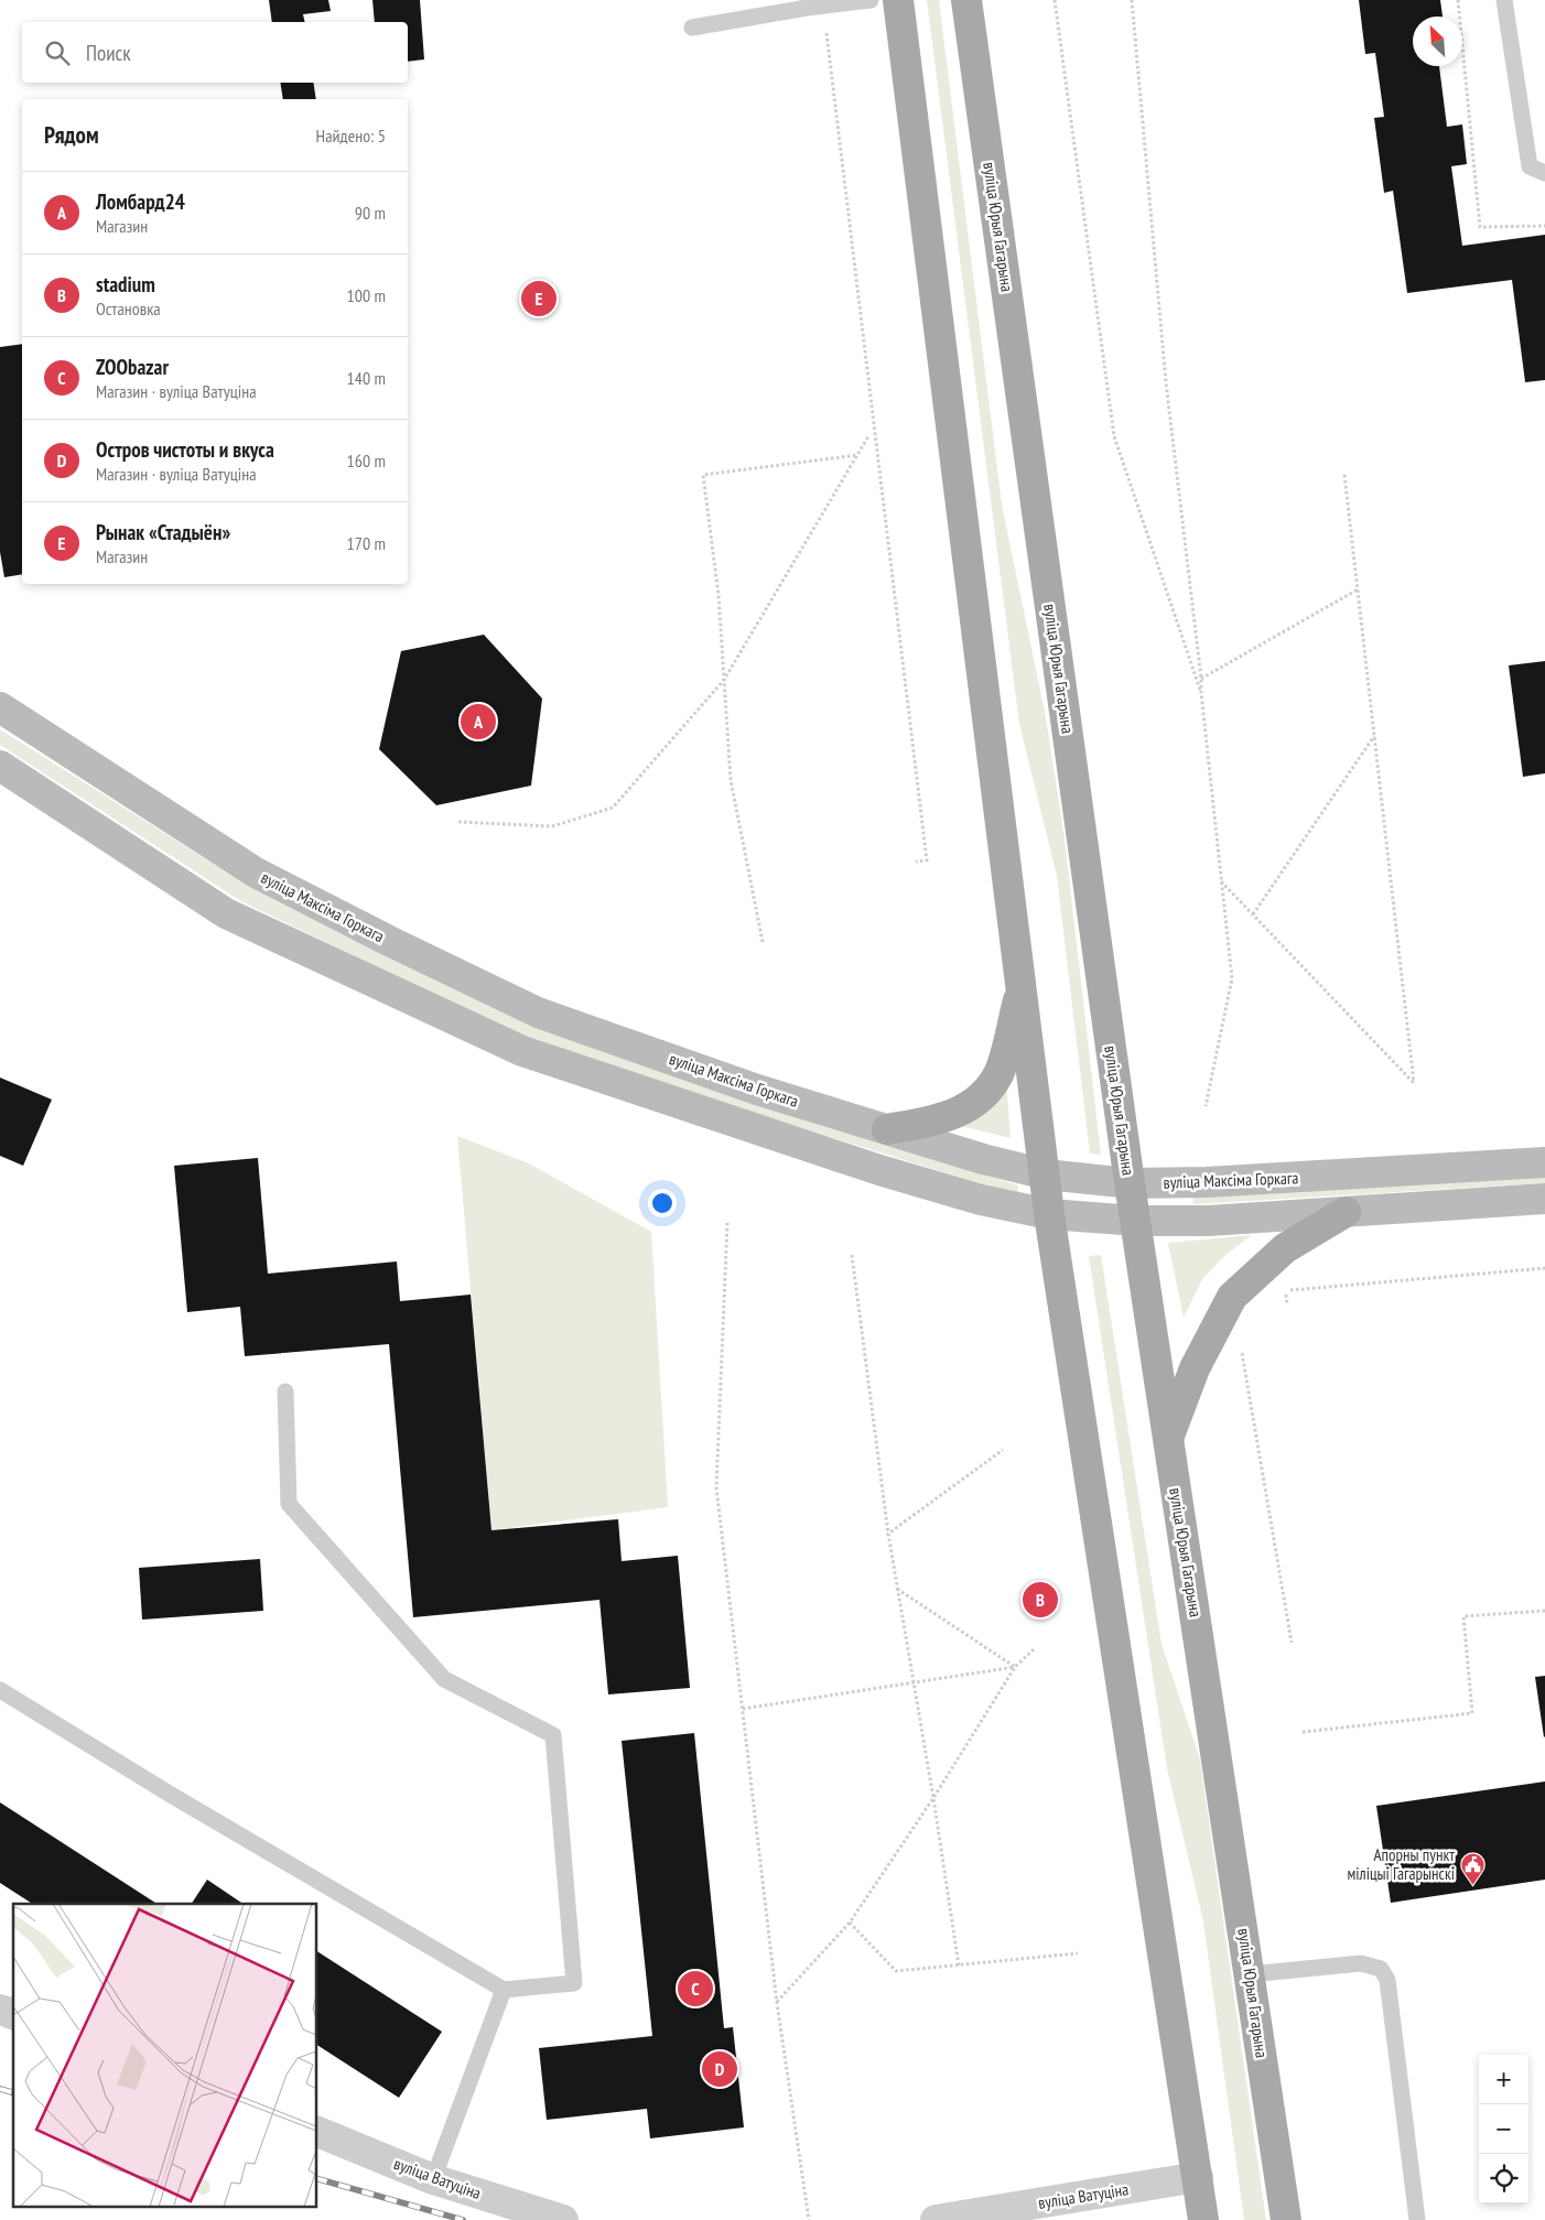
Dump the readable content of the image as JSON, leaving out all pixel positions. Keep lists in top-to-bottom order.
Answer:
{
  "streets": {
    "main road": ["вуліца Юрыя Гагарына"],
    "street": ["вуліца Максіма Горкага", "вуліца Ватуціна"]
  },
  "crossings": [
    ["вуліца Юрыя Гагарына", "вуліца Максіма Горкага"]
  ],
  "places": {
    "public building": ["Апорны пункт міліцыі Гагарынскі"]
  },
  "north": "top left",
  "page": {
    "search": "Поиск",
    "heading": ["Рядом", "Найдено: 5"],
    "list": [
      {
        "mark": "A",
        "name": "Ломбард24",
        "note": "Магазин",
        "value": "90 m"
      },
      {
        "mark": "B",
        "name": "stadium",
        "note": "Остановка",
        "value": "100 m"
      },
      {
        "mark": "C",
        "name": "ZOObazar",
        "note": "Магазин · вуліца Ватуціна",
        "value": "140 m"
      },
      {
        "mark": "D",
        "name": "Остров чистоты и вкуса",
        "note": "Магазин · вуліца Ватуціна",
        "value": "160 m"
      },
      {
        "mark": "E",
        "name": "Рынак «Стадыён»",
        "note": "Магазин",
        "value": "170 m"
      }
    ],
    "pins": [
      "E",
      "A",
      "B",
      "C",
      "D"
    ],
    "map_buttons": ["+", "−"]
  }
}
